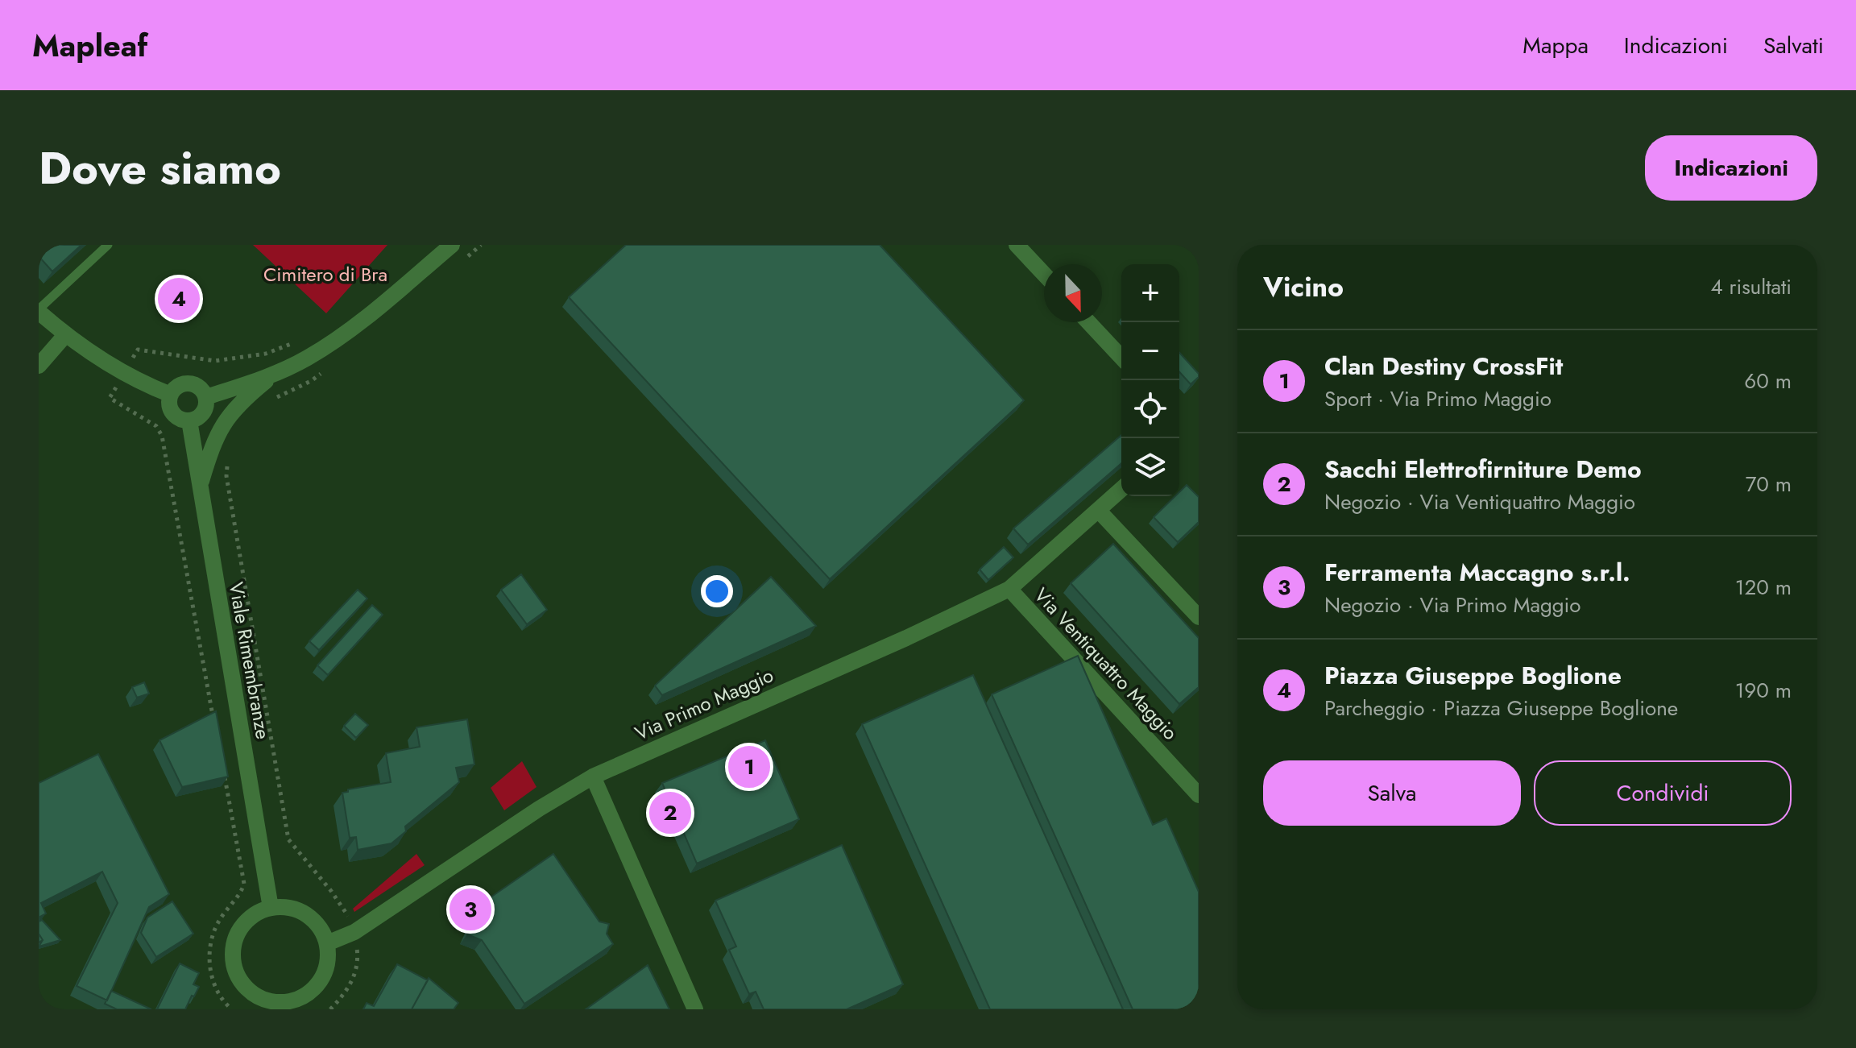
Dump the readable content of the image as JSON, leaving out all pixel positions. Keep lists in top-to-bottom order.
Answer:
{
  "streets": {
    "street": ["Viale Rimembranze", "Via Ventiquattro Maggio", "Via Primo Maggio"]
  },
  "crossings": [
    ["Viale Rimembranze", "Via Primo Maggio"],
    ["Via Ventiquattro Maggio", "Via Primo Maggio"]
  ],
  "parks": ["Cimitero di Bra"],
  "north": "bottom",
  "page": {
    "header": "Mapleaf",
    "nav": ["Mappa", "Indicazioni", "Salvati"],
    "title": "Dove siamo",
    "buttons": [
      "Indicazioni",
      ["Salva", "Condividi"]
    ],
    "heading": ["Vicino", "4 risultati"],
    "map_buttons": ["+", "−"],
    "pins": [
      "4",
      "1",
      "2",
      "3"
    ],
    "list": [
      {
        "mark": "1",
        "name": "Clan Destiny CrossFit",
        "note": "Sport · Via Primo Maggio",
        "value": "60 m"
      },
      {
        "mark": "2",
        "name": "Sacchi Elettrofirniture Demo",
        "note": "Negozio · Via Ventiquattro Maggio",
        "value": "70 m"
      },
      {
        "mark": "3",
        "name": "Ferramenta Maccagno s.r.l.",
        "note": "Negozio · Via Primo Maggio",
        "value": "120 m"
      },
      {
        "mark": "4",
        "name": "Piazza Giuseppe Boglione",
        "note": "Parcheggio · Piazza Giuseppe Boglione",
        "value": "190 m"
      }
    ]
  }
}
